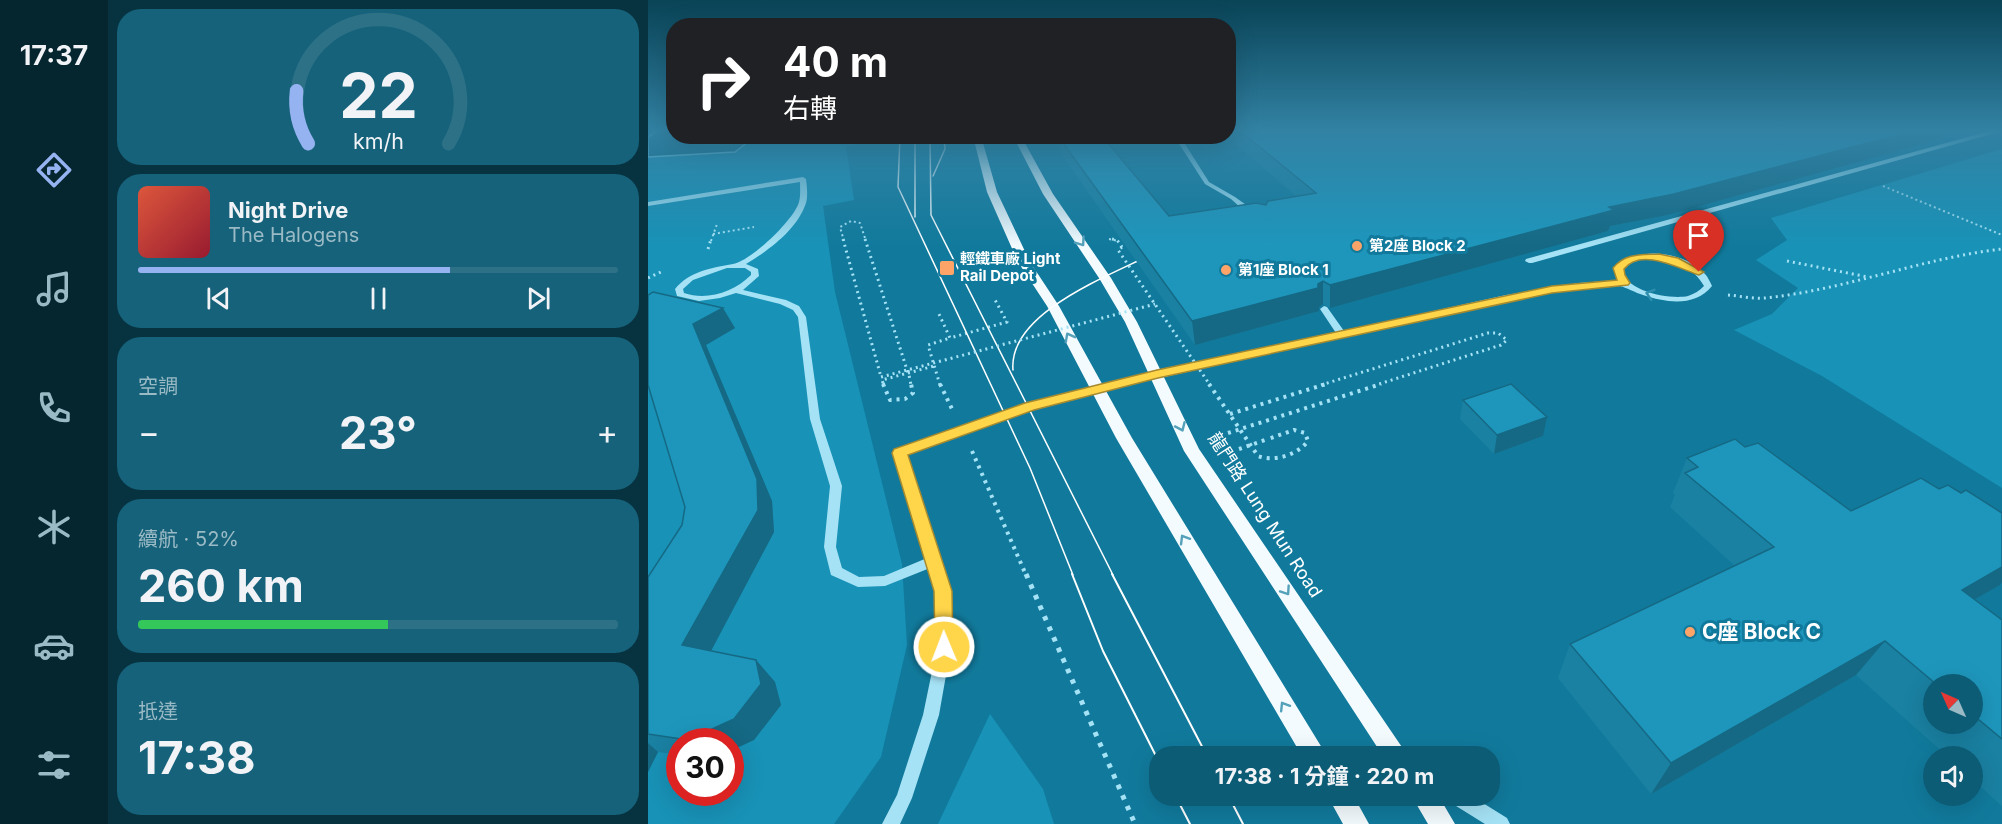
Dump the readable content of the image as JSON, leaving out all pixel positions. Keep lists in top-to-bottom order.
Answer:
{
  "streets": {
    "main road": ["龍門路 Lung Mun Road"]
  },
  "places": {
    "other": ["第2座 Block 2", "第1座 Block 1", "C座 Block C"],
    "transit": ["輕鐵車廠 Light Rail Depot"]
  },
  "north": "top left",
  "page": {
    "tabs": "17:37",
    "turn": ["40 m", "右轉"],
    "song": ["Night Drive", "The Halogens"],
    "tile": [
      "空調",
      ["續航 · 52%", "260 km"],
      ["抵達", "17:38"]
    ],
    "heat": ["−", "23°", "+"],
    "limit": "30",
    "trip": "17:38 · 1 分鐘 · 220 m",
    "gauge": ["22", "km/h"]
  }
}
